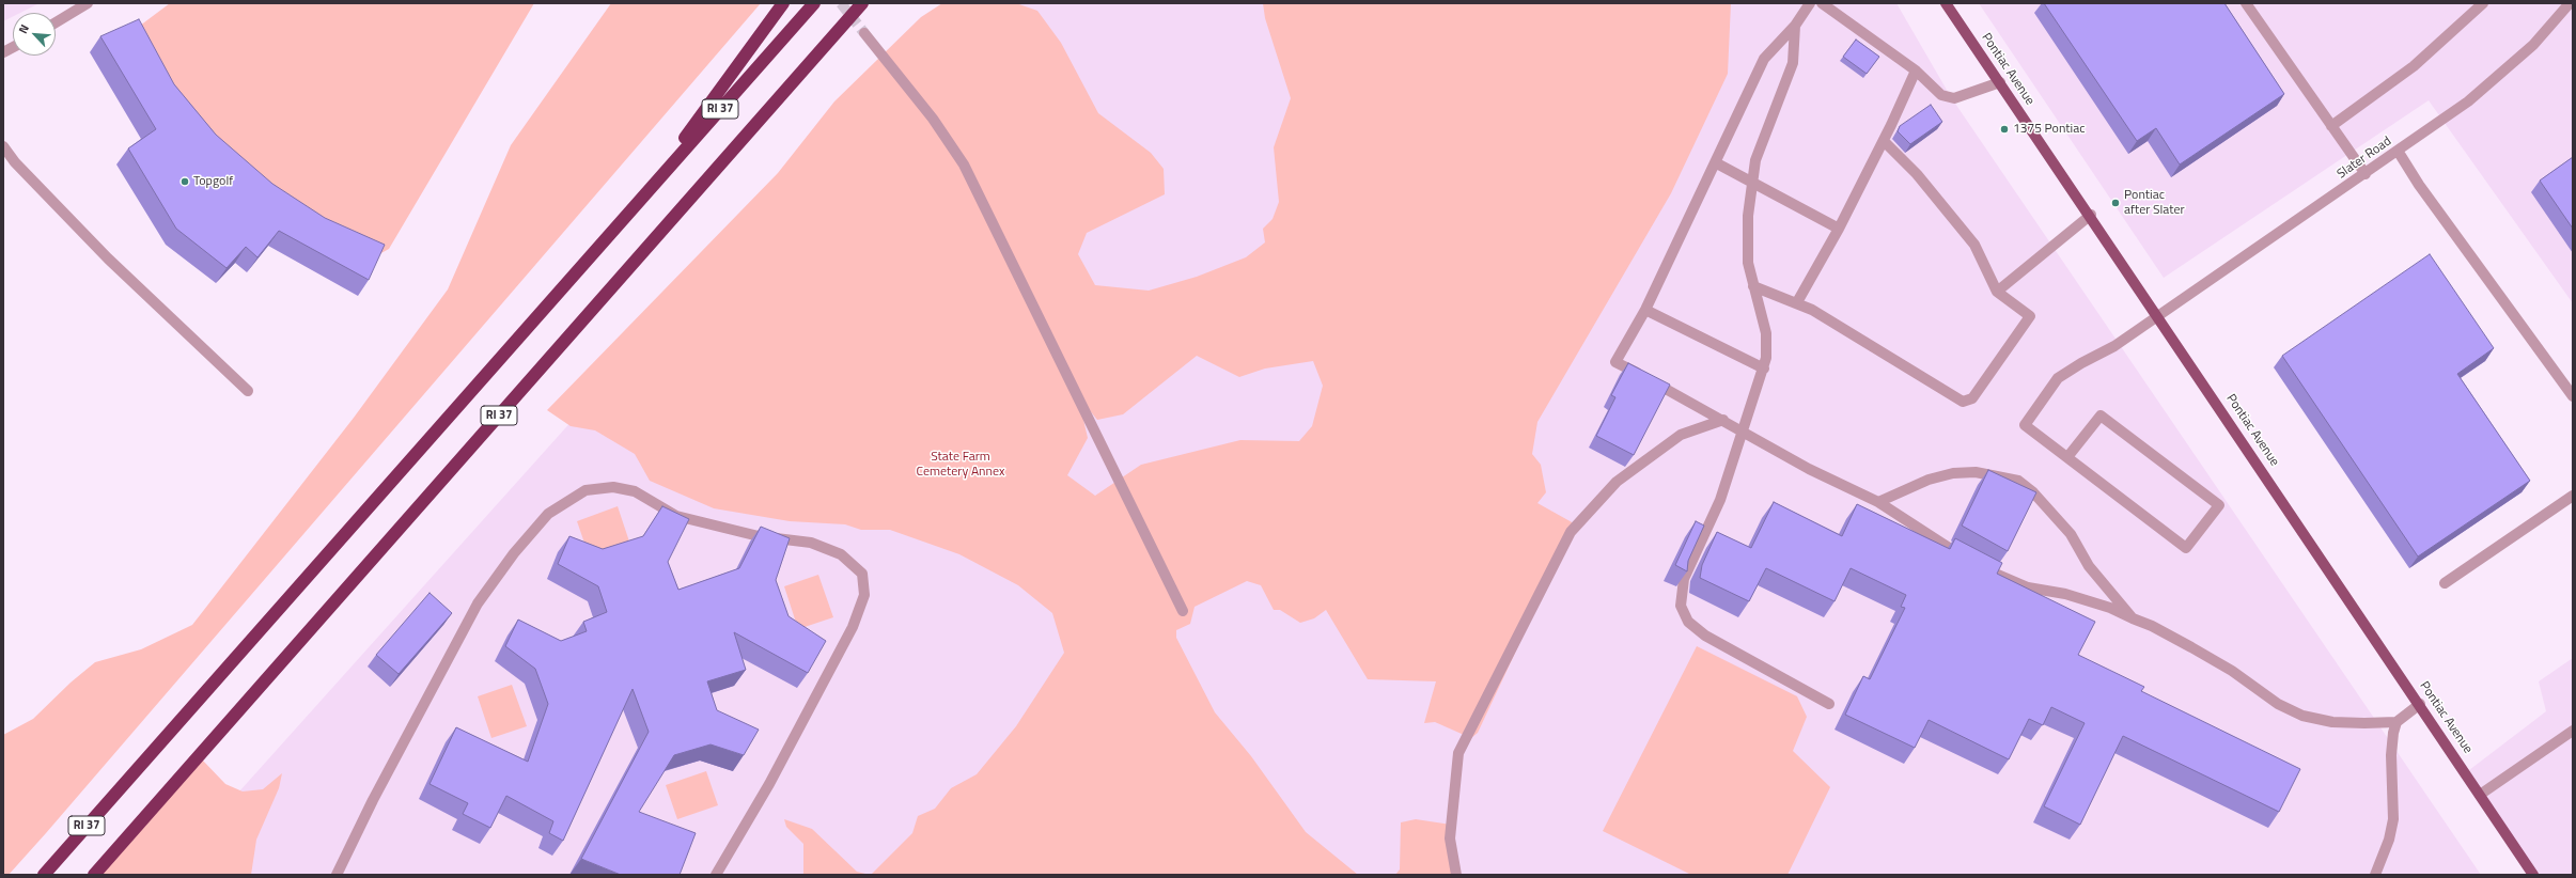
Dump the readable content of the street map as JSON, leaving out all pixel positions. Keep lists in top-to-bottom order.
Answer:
{
  "streets": {
    "highway": ["RI 37"],
    "main road": ["Pontiac Avenue"],
    "street": ["Slater Road"]
  },
  "crossings": [
    ["Pontiac Avenue", "Slater Road"]
  ],
  "parks": ["State Farm Cemetery Annex"],
  "places": ["1375 Pontiac", "Topgolf", "Pontiac after Slater"],
  "north": "top left"
}
